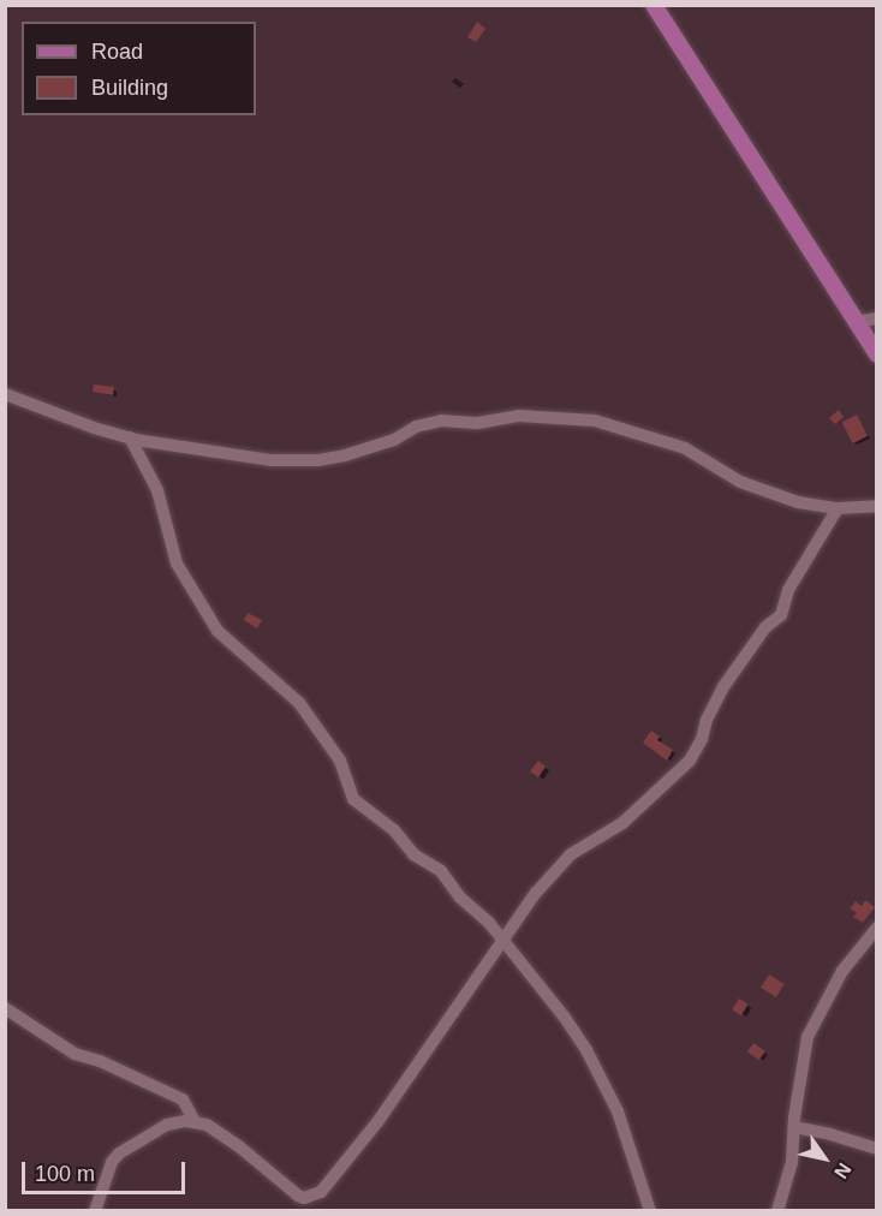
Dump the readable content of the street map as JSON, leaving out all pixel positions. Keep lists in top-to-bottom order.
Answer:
{
  "legend": ["Road", "Building"],
  "scale_bar": "100 m",
  "north": "bottom right"
}
